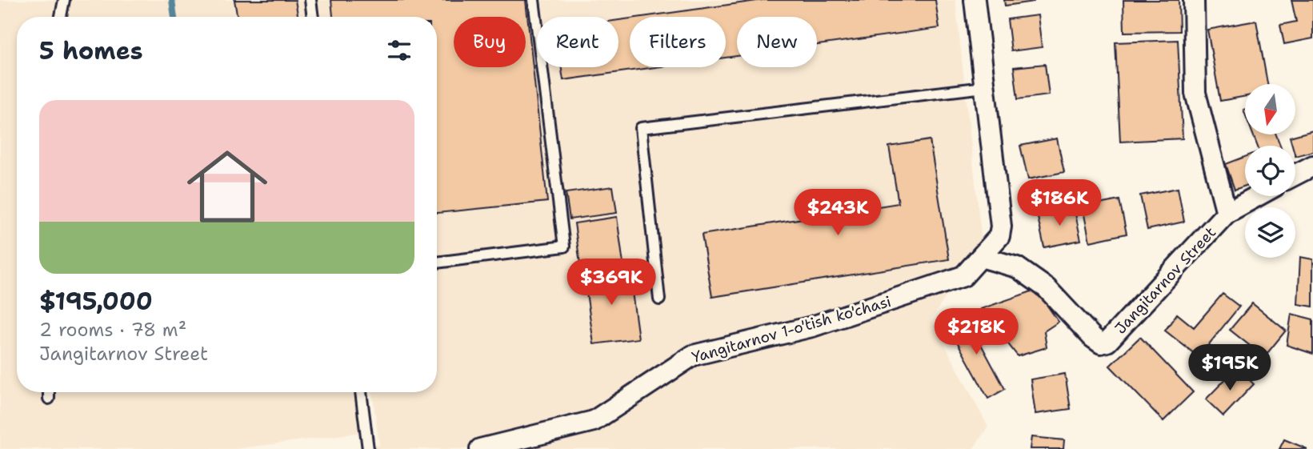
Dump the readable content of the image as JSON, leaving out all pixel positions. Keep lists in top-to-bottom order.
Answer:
{
  "streets": {
    "street": ["Jangitarnov Street", "Yangitarnov 1-o'tish ko'chasi"]
  },
  "crossings": [
    ["Jangitarnov Street", "Yangitarnov 1-o'tish ko'chasi"]
  ],
  "north": "bottom",
  "page": {
    "chip": [
      "Buy",
      "Rent",
      "Filters",
      "New"
    ],
    "heading": "5 homes",
    "list": [
      {
        "name": "$195,000",
        "note": "2 rooms · 78 m² · Jangitarnov Street"
      }
    ],
    "price": [
      "$186K",
      "$243K",
      "$369K",
      "$218K",
      "$195K"
    ]
  }
}
